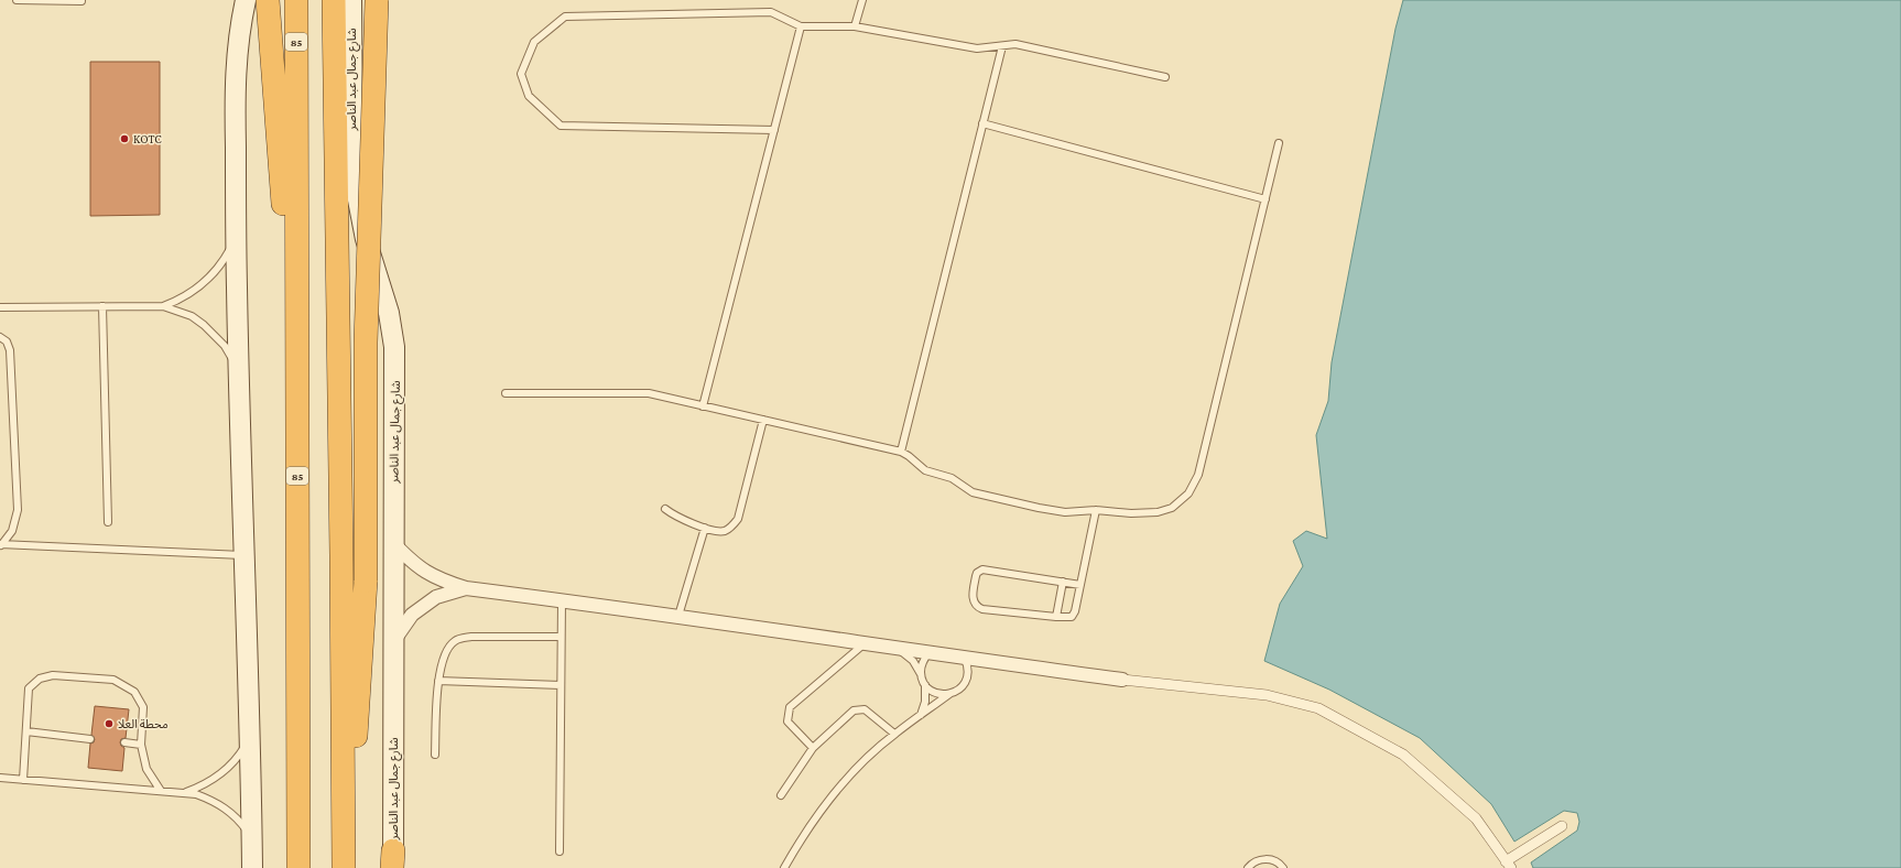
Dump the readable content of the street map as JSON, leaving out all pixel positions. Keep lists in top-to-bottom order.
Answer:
{
  "streets": {
    "highway": ["85", "شارع جمال عبد الناصر"]
  },
  "places": ["KOTC", "محطة العلا"]
}
